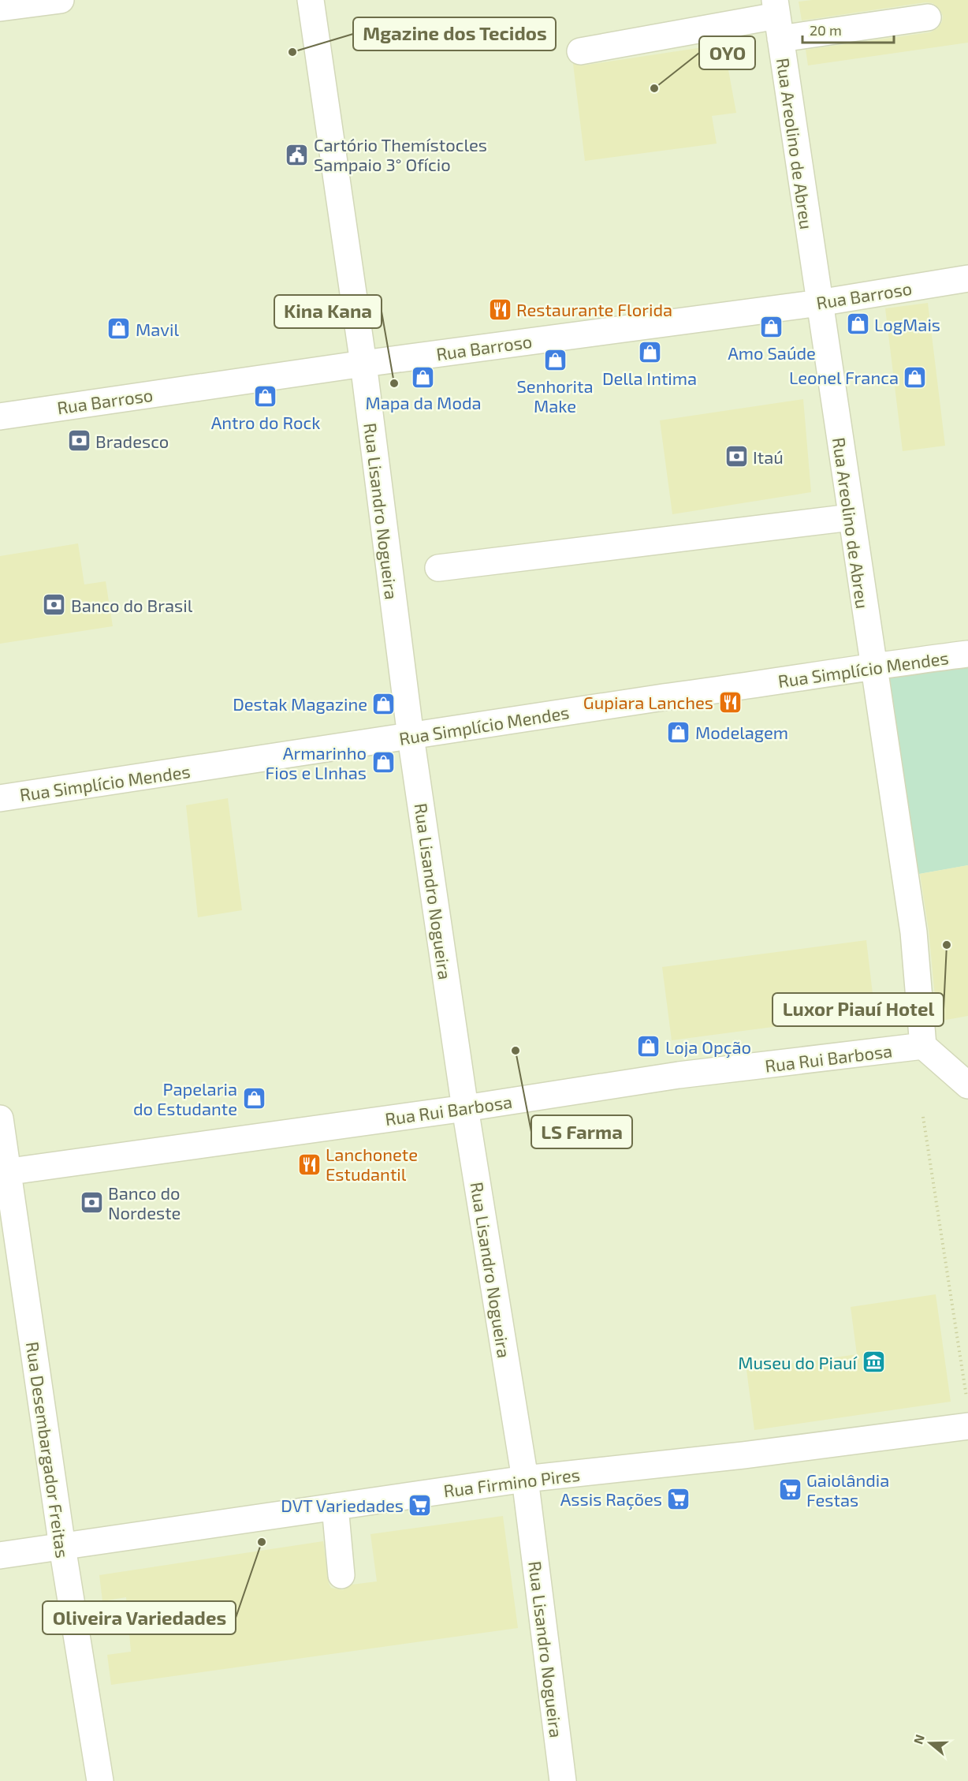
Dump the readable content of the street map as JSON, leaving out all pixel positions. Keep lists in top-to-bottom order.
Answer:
{
  "streets": {
    "street": [
      "Rua Areolino de Abreu",
      "Rua Barroso",
      "Rua Lisandro Nogueira",
      "Rua Simplício Mendes",
      "Rua Rui Barbosa",
      "Rua Desembargador Freitas",
      "Rua Firmino Pires"
    ]
  },
  "crossings": [
    ["Rua Areolino de Abreu", "Rua Barroso"],
    ["Rua Areolino de Abreu", "Rua Simplício Mendes"],
    ["Rua Areolino de Abreu", "Rua Rui Barbosa"],
    ["Rua Barroso", "Rua Lisandro Nogueira"],
    ["Rua Lisandro Nogueira", "Rua Simplício Mendes"],
    ["Rua Lisandro Nogueira", "Rua Rui Barbosa"],
    ["Rua Lisandro Nogueira", "Rua Firmino Pires"],
    ["Rua Rui Barbosa", "Rua Desembargador Freitas"],
    ["Rua Desembargador Freitas", "Rua Firmino Pires"]
  ],
  "places": {
    "other": [
      "Mgazine dos Tecidos",
      "OYO",
      "Kina Kana",
      "Luxor Piauí Hotel",
      "LS Farma",
      "Oliveira Variedades"
    ],
    "public building": ["Cartório Themístocles Sampaio 3° Ofício"],
    "restaurant": ["Restaurante Florida", "Gupiara Lanches", "Lanchonete Estudantil"],
    "shop": [
      "LogMais",
      "Amo Saúde",
      "Mavil",
      "Della Intima",
      "Senhorita Make",
      "Mapa da Moda",
      "Leonel Franca",
      "Antro do Rock",
      "Destak Magazine",
      "Modelagem",
      "Armarinho Fios e LInhas",
      "Loja Opção",
      "Papelaria do Estudante"
    ],
    "bank": [
      "Bradesco",
      "Itaú",
      "Banco do Brasil",
      "Banco do Nordeste"
    ],
    "museum": ["Museu do Piauí"],
    "supermarket": ["Gaiolândia Festas", "Assis Rações", "DVT Variedades"]
  },
  "scale_bar": "20 m",
  "north": "left"
}
